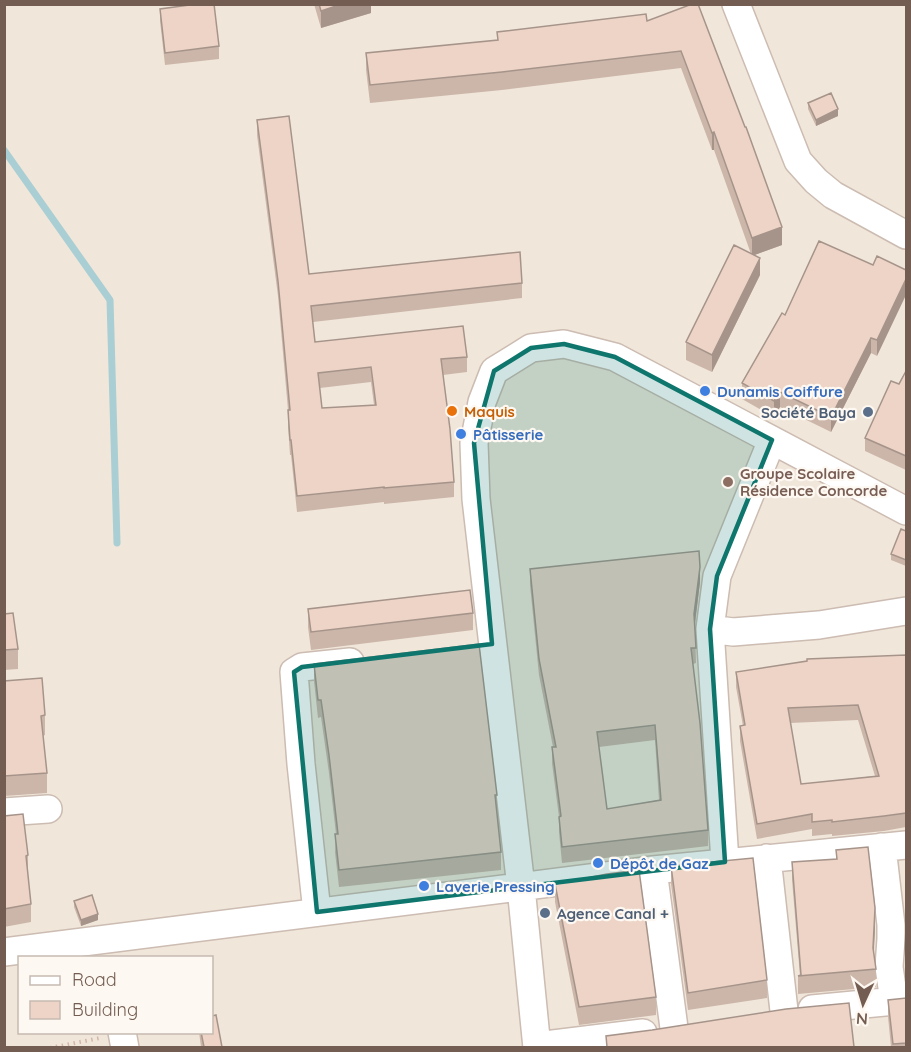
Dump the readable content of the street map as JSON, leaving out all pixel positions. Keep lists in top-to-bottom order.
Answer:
{
  "places": [
    "Dunamis Coiffure",
    "Maquis",
    "Société Baya",
    "Pâtisserie",
    "Groupe Scolaire Résidence Concorde",
    "Dépôt de Gaz",
    "Laverie Pressing",
    "Agence Canal +"
  ],
  "legend": ["Road", "Building"],
  "north": "bottom"
}
